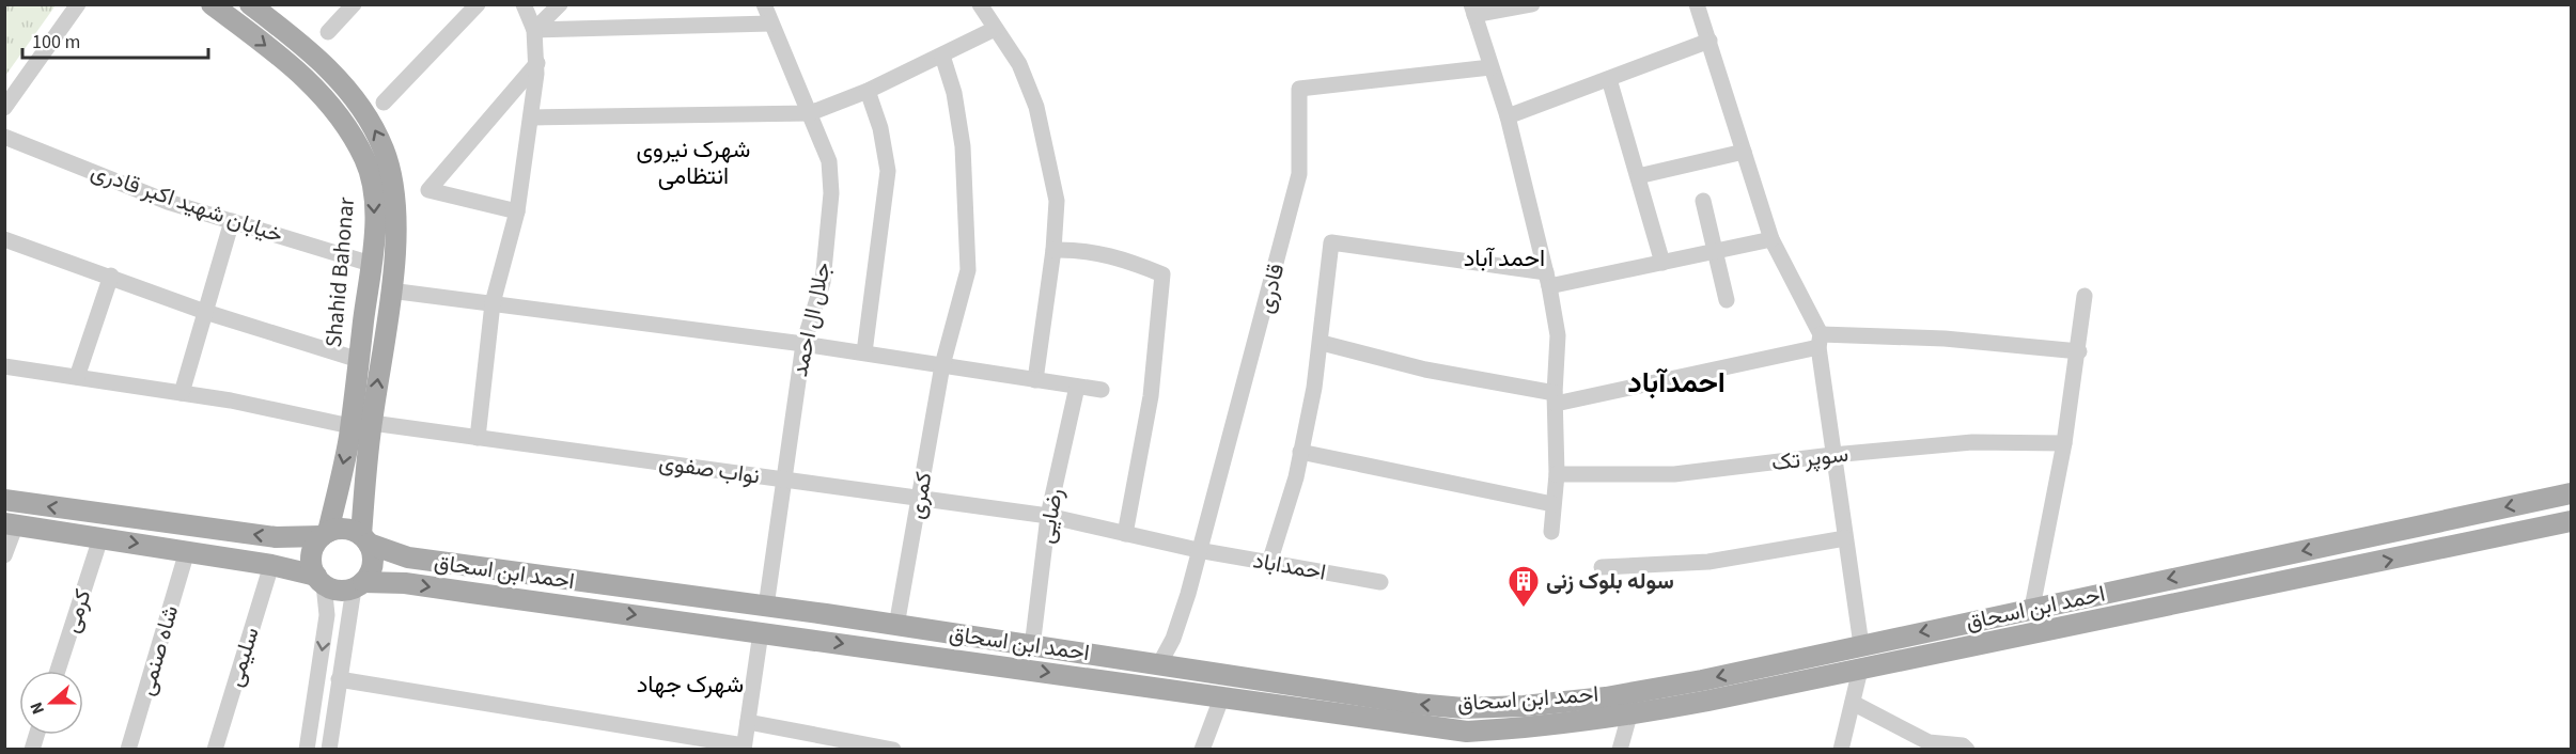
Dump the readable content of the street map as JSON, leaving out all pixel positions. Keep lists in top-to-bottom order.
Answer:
{
  "streets": {
    "main road": ["Shahid Bahonar", "احمد ابن اسحاق"],
    "street": [
      "خیابان شهید اکبر قادری",
      "قادری",
      "جلال ال احمد",
      "سوپر تک",
      "نواب صفوی",
      "کمری",
      "رضایی",
      "احمداباد",
      "کرمی",
      "شاه صنمی",
      "سلیمی"
    ]
  },
  "crossings": [
    ["خیابان شهید اکبر قادری", "Shahid Bahonar"],
    ["Shahid Bahonar", "احمد ابن اسحاق"],
    ["قادری", "احمداباد"],
    ["قادری", "احمد ابن اسحاق"],
    ["جلال ال احمد", "نواب صفوی"],
    ["جلال ال احمد", "احمد ابن اسحاق"],
    ["نواب صفوی", "کمری"],
    ["نواب صفوی", "رضایی"],
    ["نواب صفوی", "احمداباد"],
    ["کمری", "احمد ابن اسحاق"],
    ["رضایی", "احمد ابن اسحاق"]
  ],
  "districts": [
    "شهرک نیروی انتظامی",
    "احمد آباد",
    "احمدآباد",
    "شهرک جهاد"
  ],
  "places": {
    "building": ["سوله بلوک زنی"]
  },
  "scale_bar": "100 m",
  "north": "left"
}
